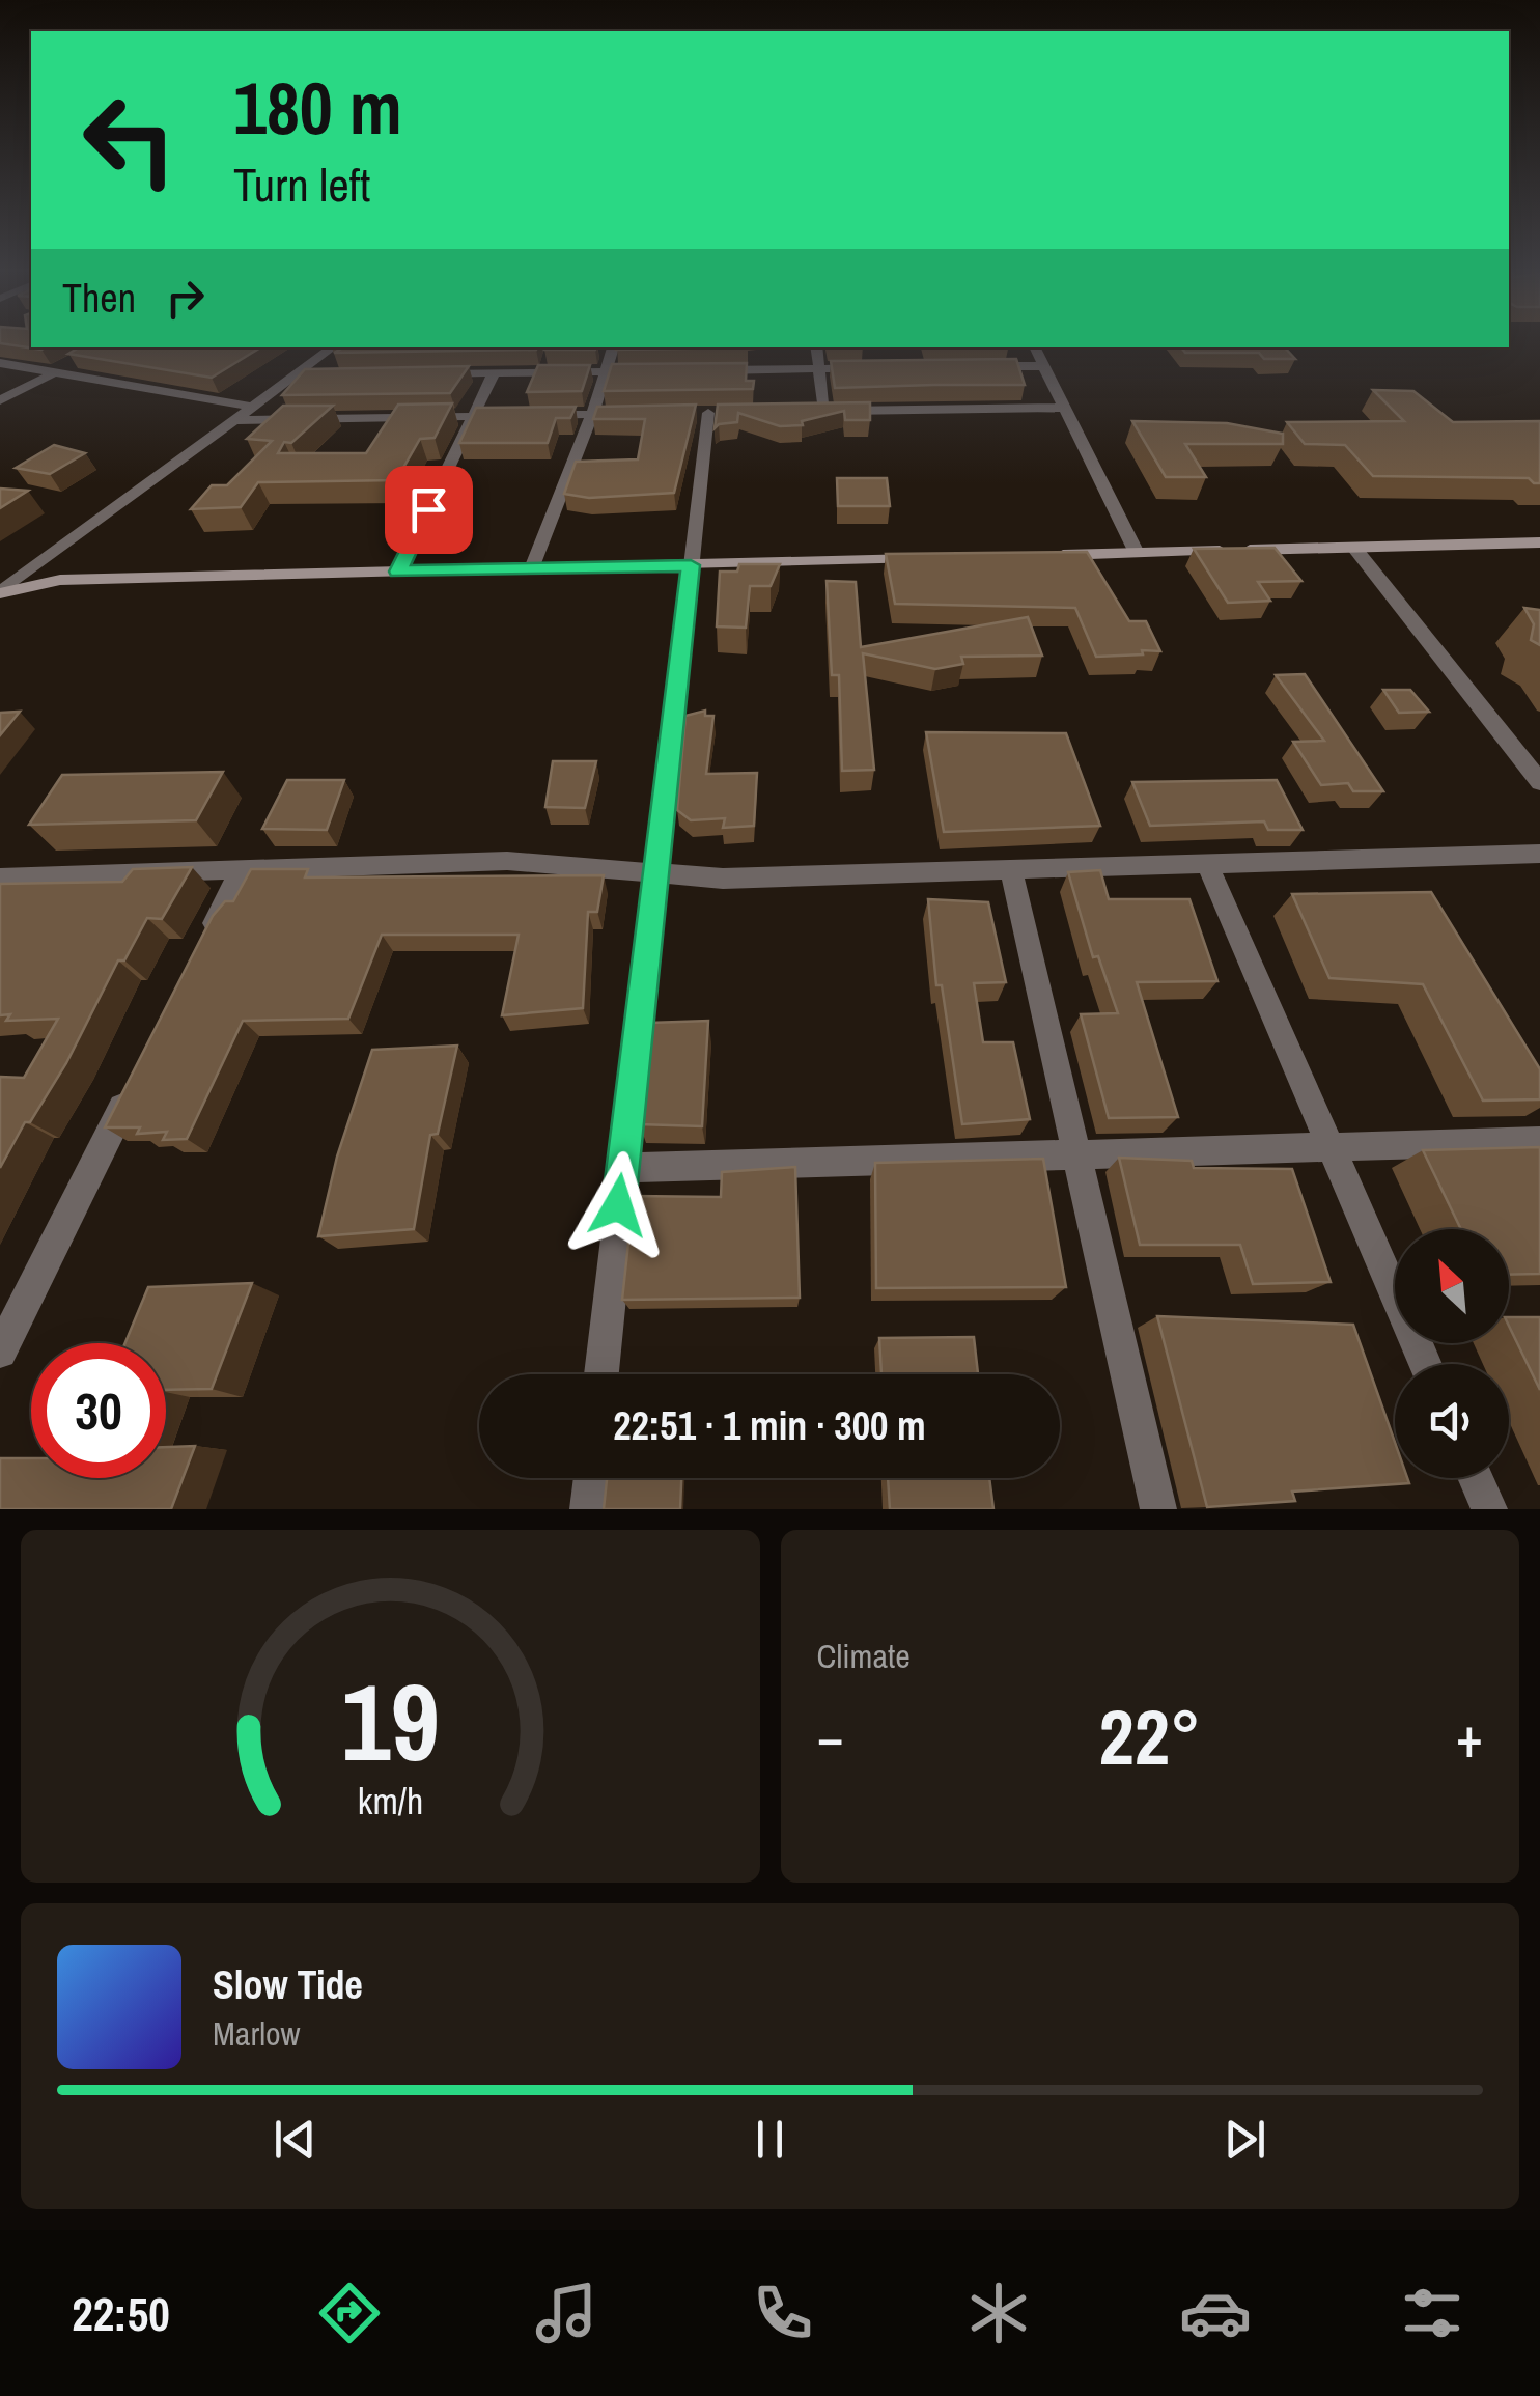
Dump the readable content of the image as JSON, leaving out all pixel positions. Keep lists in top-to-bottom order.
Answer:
{
  "north": "top left",
  "page": {
    "turn": ["180 m", "Turn left"],
    "then": "Then",
    "limit": "30",
    "trip": "22:51 · 1 min · 300 m",
    "tile": "Climate",
    "heat": ["−", "22°", "+"],
    "song": ["Slow Tide", "Marlow"],
    "tabs": "22:50",
    "gauge": ["19", "km/h"]
  }
}
